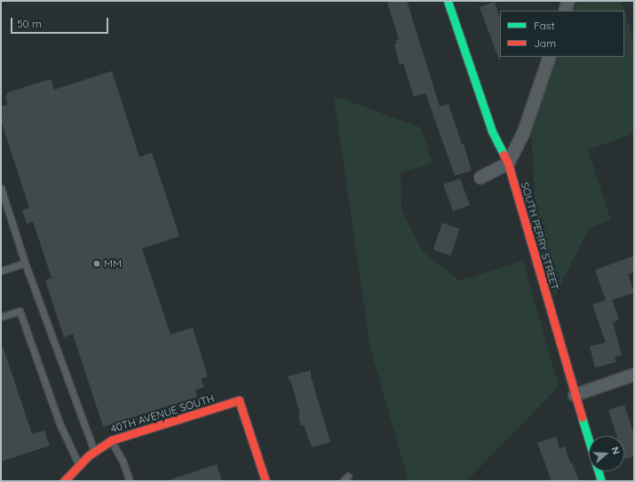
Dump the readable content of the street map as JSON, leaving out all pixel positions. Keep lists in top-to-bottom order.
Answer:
{
  "streets": {
    "street": ["SOUTH PERRY STREET", "40TH AVENUE SOUTH"]
  },
  "places": ["MM"],
  "legend": ["Fast", "Jam"],
  "scale_bar": "50 m",
  "north": "right"
}
